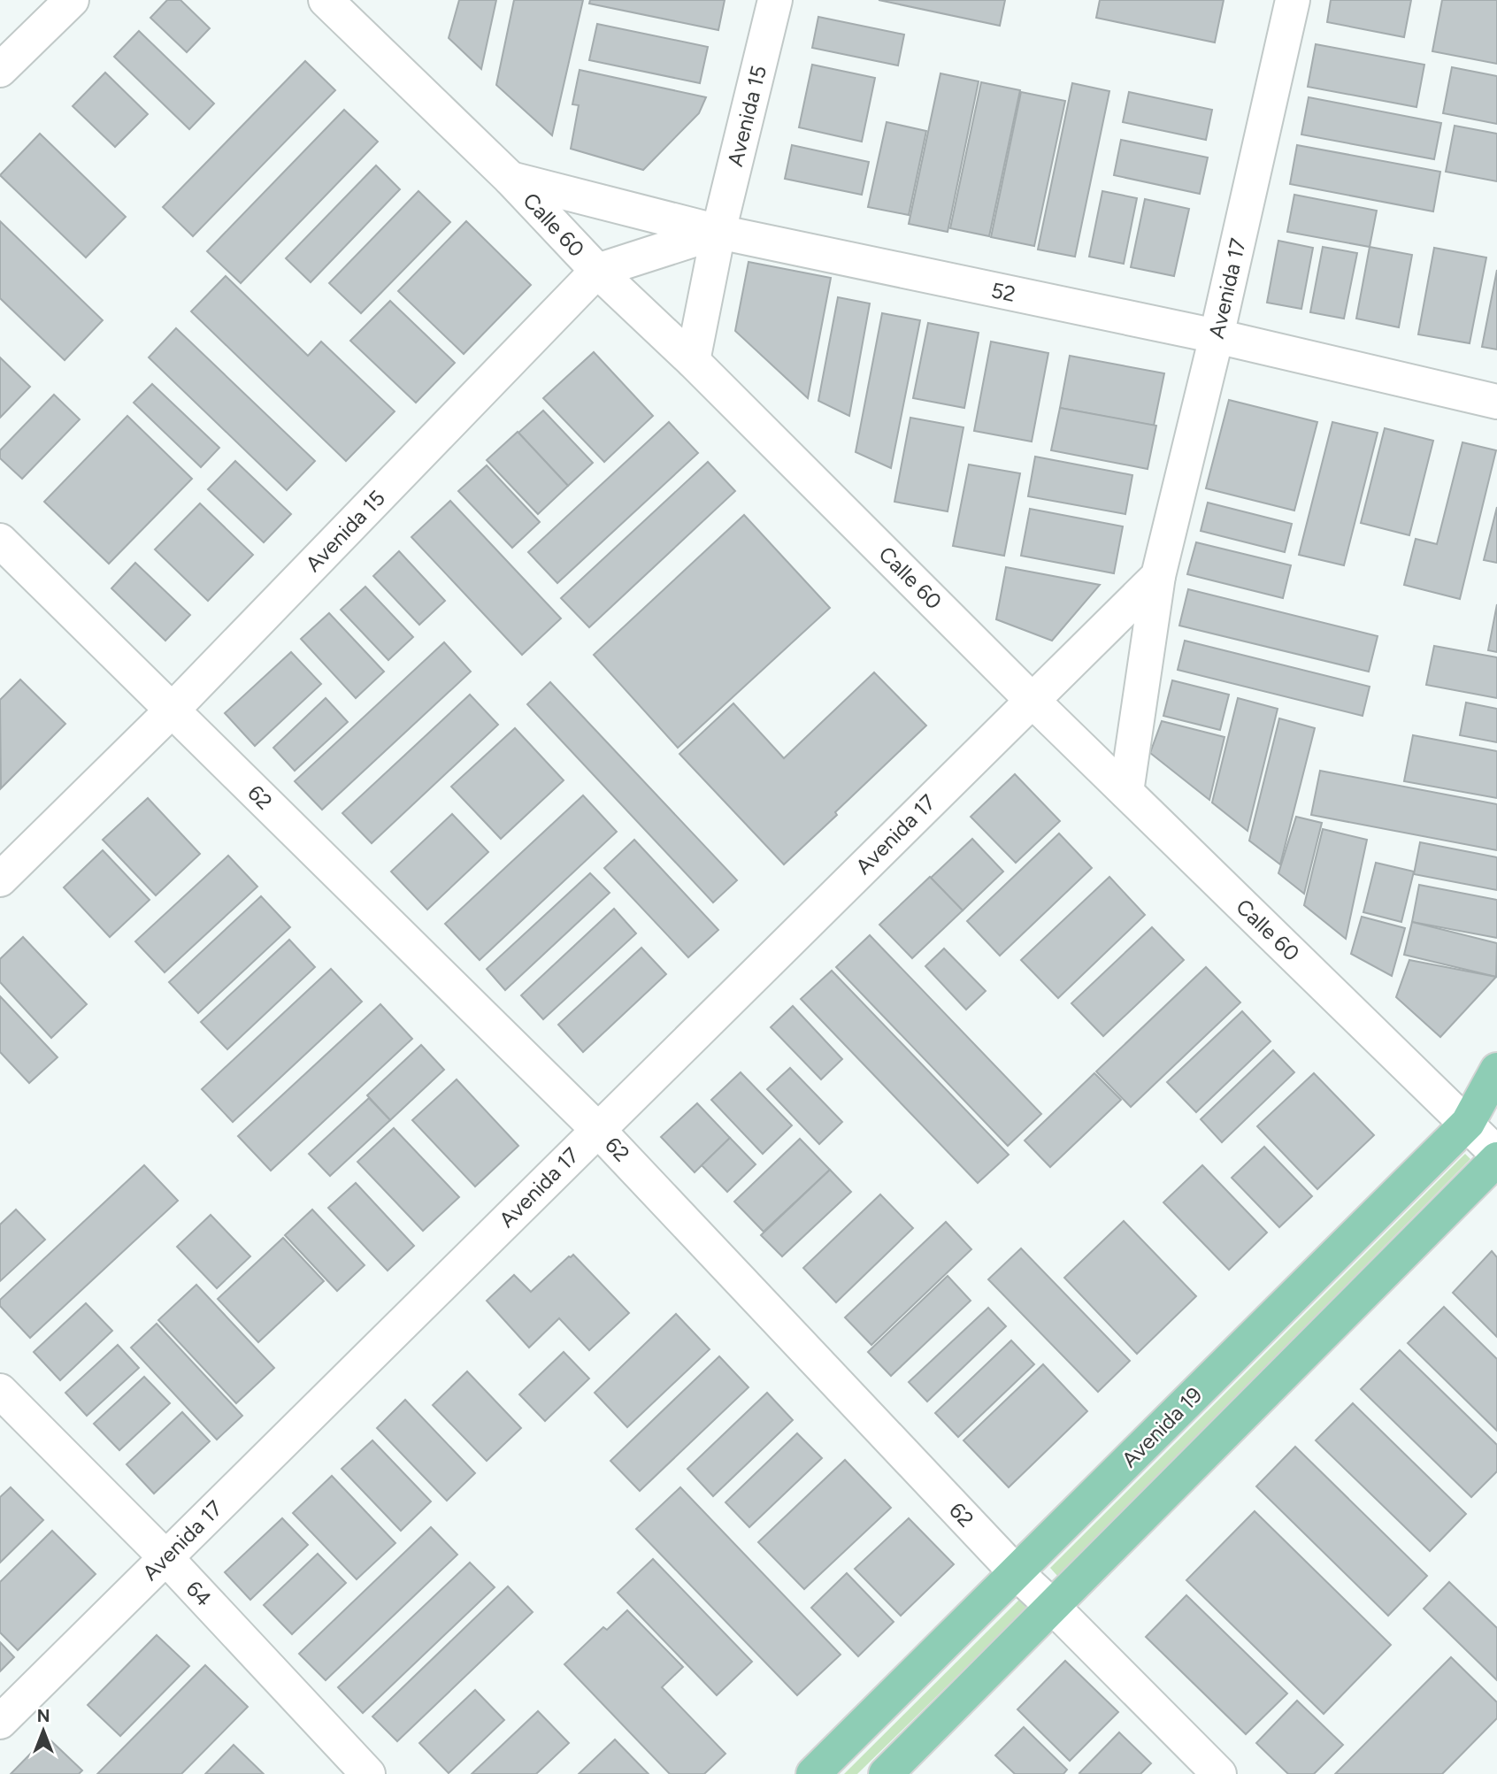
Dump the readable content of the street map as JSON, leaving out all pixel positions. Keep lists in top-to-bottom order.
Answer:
{
  "streets": {
    "main road": ["Avenida 19"],
    "street": [
      "Avenida 15",
      "Calle 60",
      "Avenida 17",
      "52",
      "62",
      "64"
    ]
  },
  "crossings": [
    ["Avenida 15", "Calle 60"],
    ["Avenida 15", "52"],
    ["Avenida 15", "62"],
    ["Calle 60", "Avenida 17"],
    ["Calle 60", "52"],
    ["Calle 60", "Avenida 19"],
    ["Avenida 17", "52"],
    ["Avenida 17", "62"],
    ["Avenida 17", "64"],
    ["62", "Avenida 19"]
  ],
  "north": "top"
}
